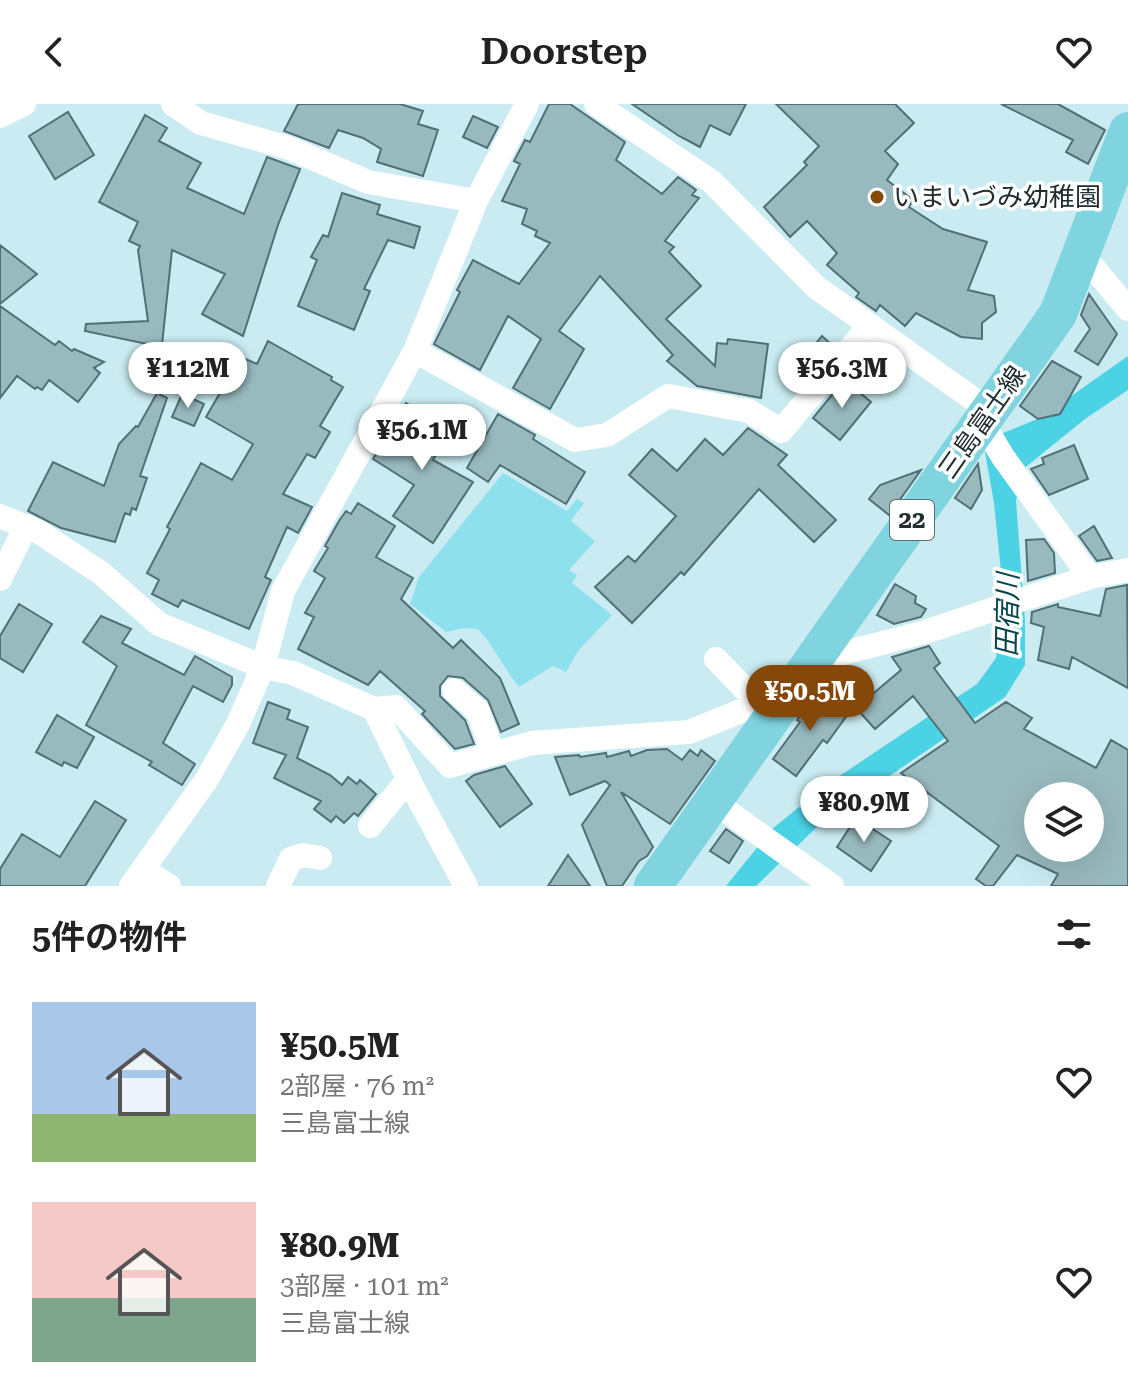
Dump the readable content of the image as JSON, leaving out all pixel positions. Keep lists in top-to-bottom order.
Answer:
{
  "streets": {
    "main road": ["三島富士線", "22"]
  },
  "water": ["田宿川"],
  "places": ["いまいづみ幼稚園"],
  "page": {
    "header": "Doorstep",
    "price": [
      "¥112M",
      "¥56.3M",
      "¥56.1M",
      "¥50.5M",
      "¥80.9M"
    ],
    "heading": "5件の物件",
    "list": [
      {
        "name": "¥50.5M",
        "note": "2部屋 · 76 m² · 三島富士線"
      },
      {
        "name": "¥80.9M",
        "note": "3部屋 · 101 m² · 三島富士線"
      }
    ]
  }
}
